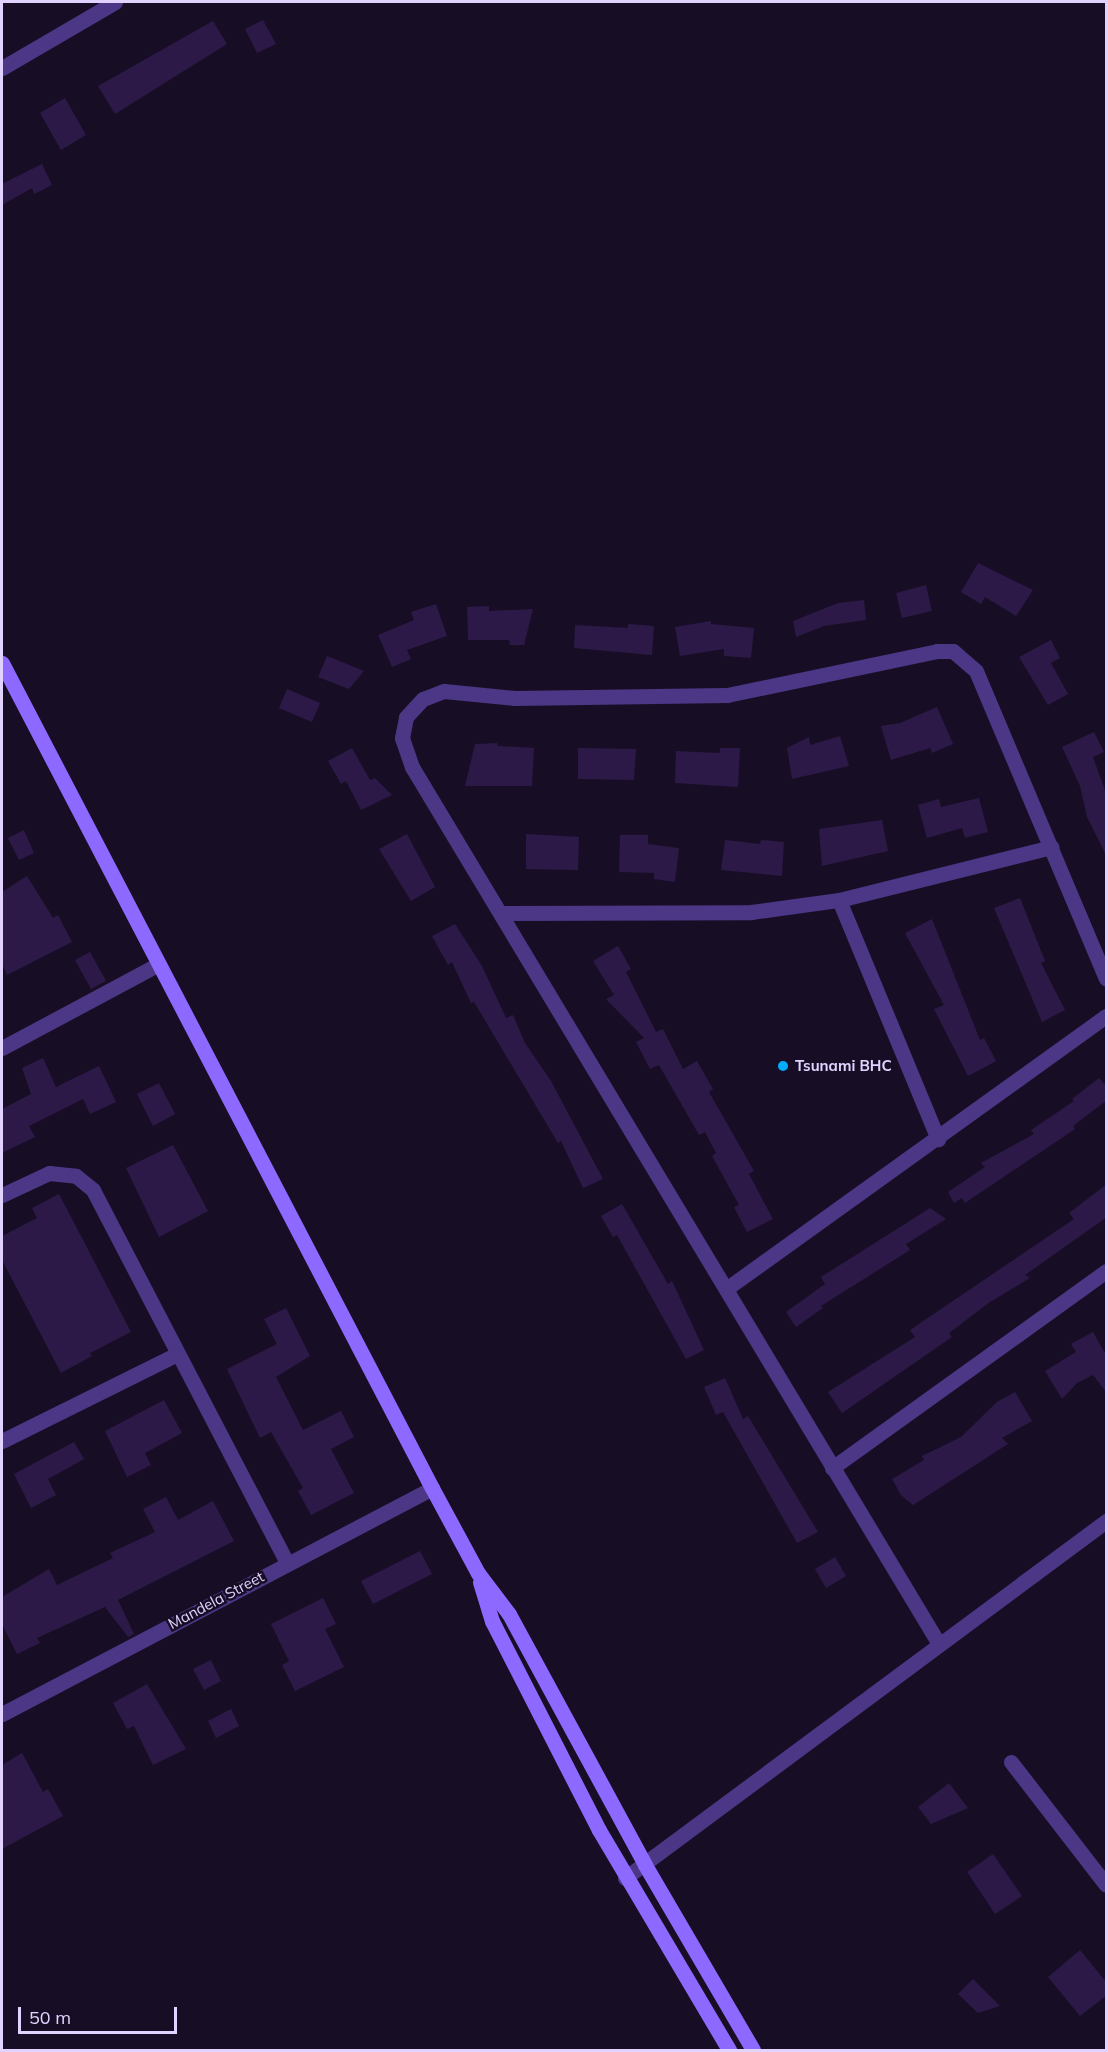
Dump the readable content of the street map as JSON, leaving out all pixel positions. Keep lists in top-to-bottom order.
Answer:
{
  "streets": {
    "street": ["Mandela Street"]
  },
  "places": ["Tsunami BHC"],
  "scale_bar": "50 m"
}
